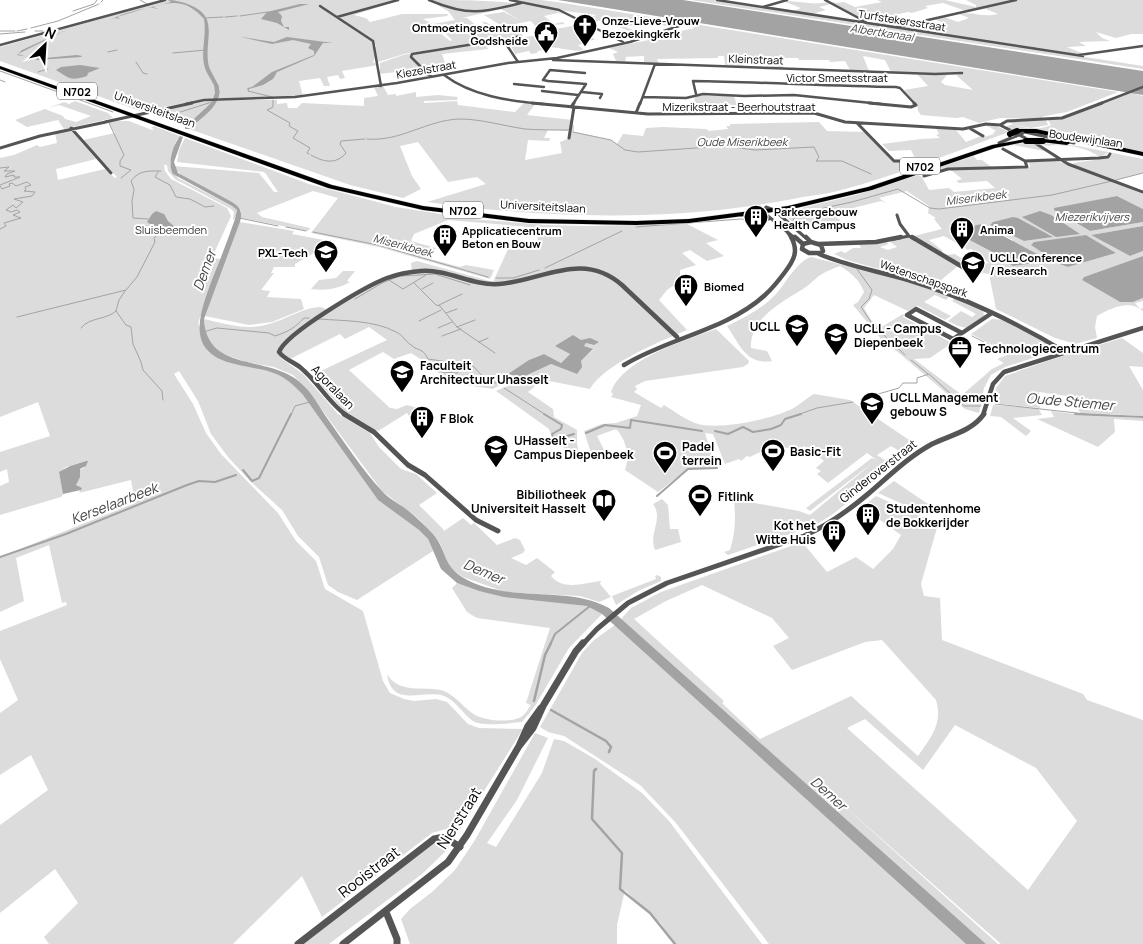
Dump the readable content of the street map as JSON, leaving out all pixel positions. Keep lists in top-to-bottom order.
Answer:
{
  "streets": {
    "highway": ["N702", "Universiteitslaan", "Boudewijnlaan"],
    "street": [
      "Turfstekersstraat",
      "Kleinstraat",
      "Kiezelstraat",
      "Victor Smeetsstraat",
      "Mizerikstraat - Beerhoutstraat",
      "Wetenschapspark",
      "Agoralaan",
      "Ginderoverstraat",
      "Nierstraat",
      "Rooistraat"
    ]
  },
  "crossings": [
    ["Kleinstraat", "Kiezelstraat"],
    ["Kiezelstraat", "Mizerikstraat - Beerhoutstraat"],
    ["Kiezelstraat", "Universiteitslaan"],
    ["Universiteitslaan", "Boudewijnlaan"],
    ["Wetenschapspark", "Ginderoverstraat"],
    ["Ginderoverstraat", "Nierstraat"],
    ["Nierstraat", "Rooistraat"]
  ],
  "water": [
    "Albertkanaal",
    "Oude Miserikbeek",
    "Miserikbeek",
    "Miezerikvijvers",
    "Demer",
    "Oude Stiemer",
    "Kerselaarbeek"
  ],
  "parks": ["Sluisbeemden"],
  "places": {
    "church": ["Onze-Lieve-Vrouw Bezoekingkerk"],
    "public building": ["Ontmoetingscentrum Godsheide"],
    "building": [
      "Parkeergebouw Health Campus",
      "Anima",
      "Applicatiecentrum Beton en Bouw",
      "Biomed",
      "F Blok",
      "Studentenhome de Bokkerijder",
      "Kot het Witte Huis"
    ],
    "school or university": [
      "PXL-Tech",
      "UCLL Conference / Research",
      "UCLL",
      "UCLL - Campus Diepenbeek",
      "Faculteit Architectuur Uhasselt",
      "UCLL Management gebouw S",
      "UHasselt - Campus Diepenbeek"
    ],
    "office": ["Technologiecentrum"],
    "sports": ["Basic-Fit", "Padel terrein", "Fitlink"],
    "library": ["Bibiliotheek Universiteit Hasselt"]
  },
  "north": "top right"
}
